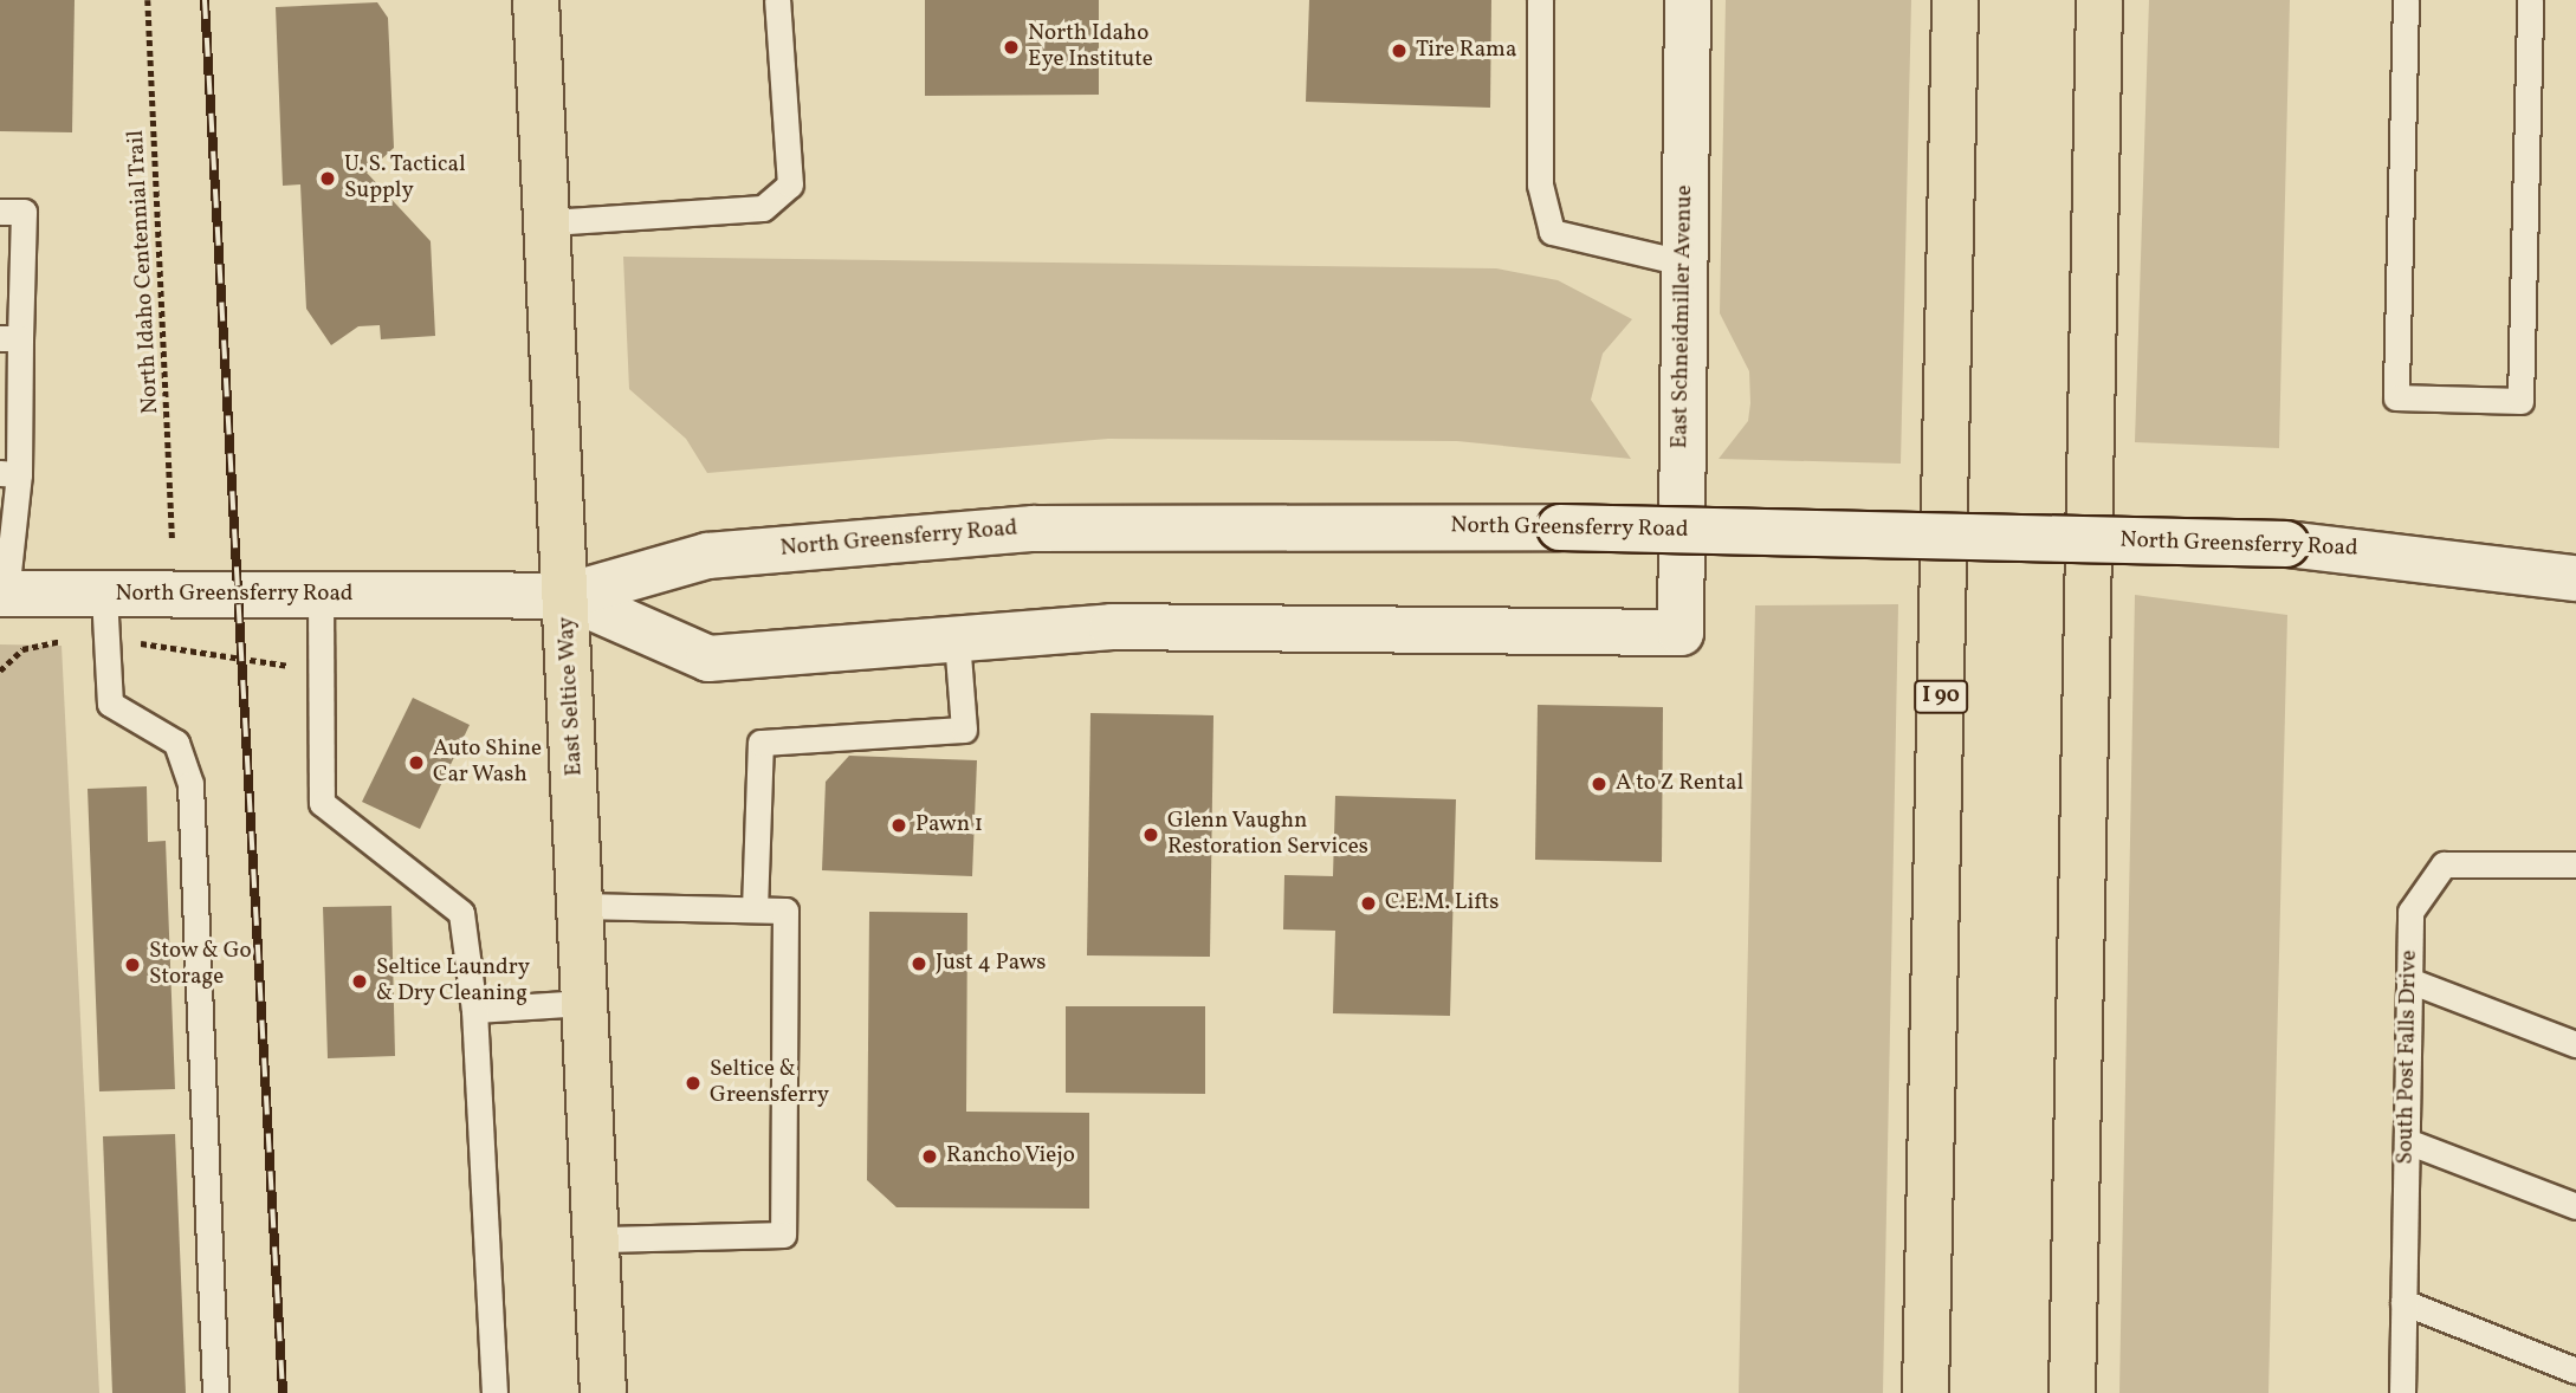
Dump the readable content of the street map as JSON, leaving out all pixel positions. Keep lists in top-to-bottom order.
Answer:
{
  "streets": {
    "main road": ["East Seltice Way", "I 90"],
    "street": ["East Schneidmiller Avenue", "North Greensferry Road"],
    "lane": ["South Post Falls Drive"],
    "path": ["North Idaho Centennial Trail"]
  },
  "crossings": [
    ["East Schneidmiller Avenue", "North Greensferry Road"],
    ["North Greensferry Road", "East Seltice Way"]
  ],
  "places": [
    "North Idaho Eye Institute",
    "Tire Rama",
    "U. S. Tactical Supply",
    "Auto Shine Car Wash",
    "A to Z Rental",
    "Pawn 1",
    "Glenn Vaughn Restoration Services",
    "C.E.M. Lifts",
    "Just 4 Paws",
    "Stow & Go Storage",
    "Seltice Laundry & Dry Cleaning",
    "Seltice & Greensferry",
    "Rancho Viejo"
  ]
}
